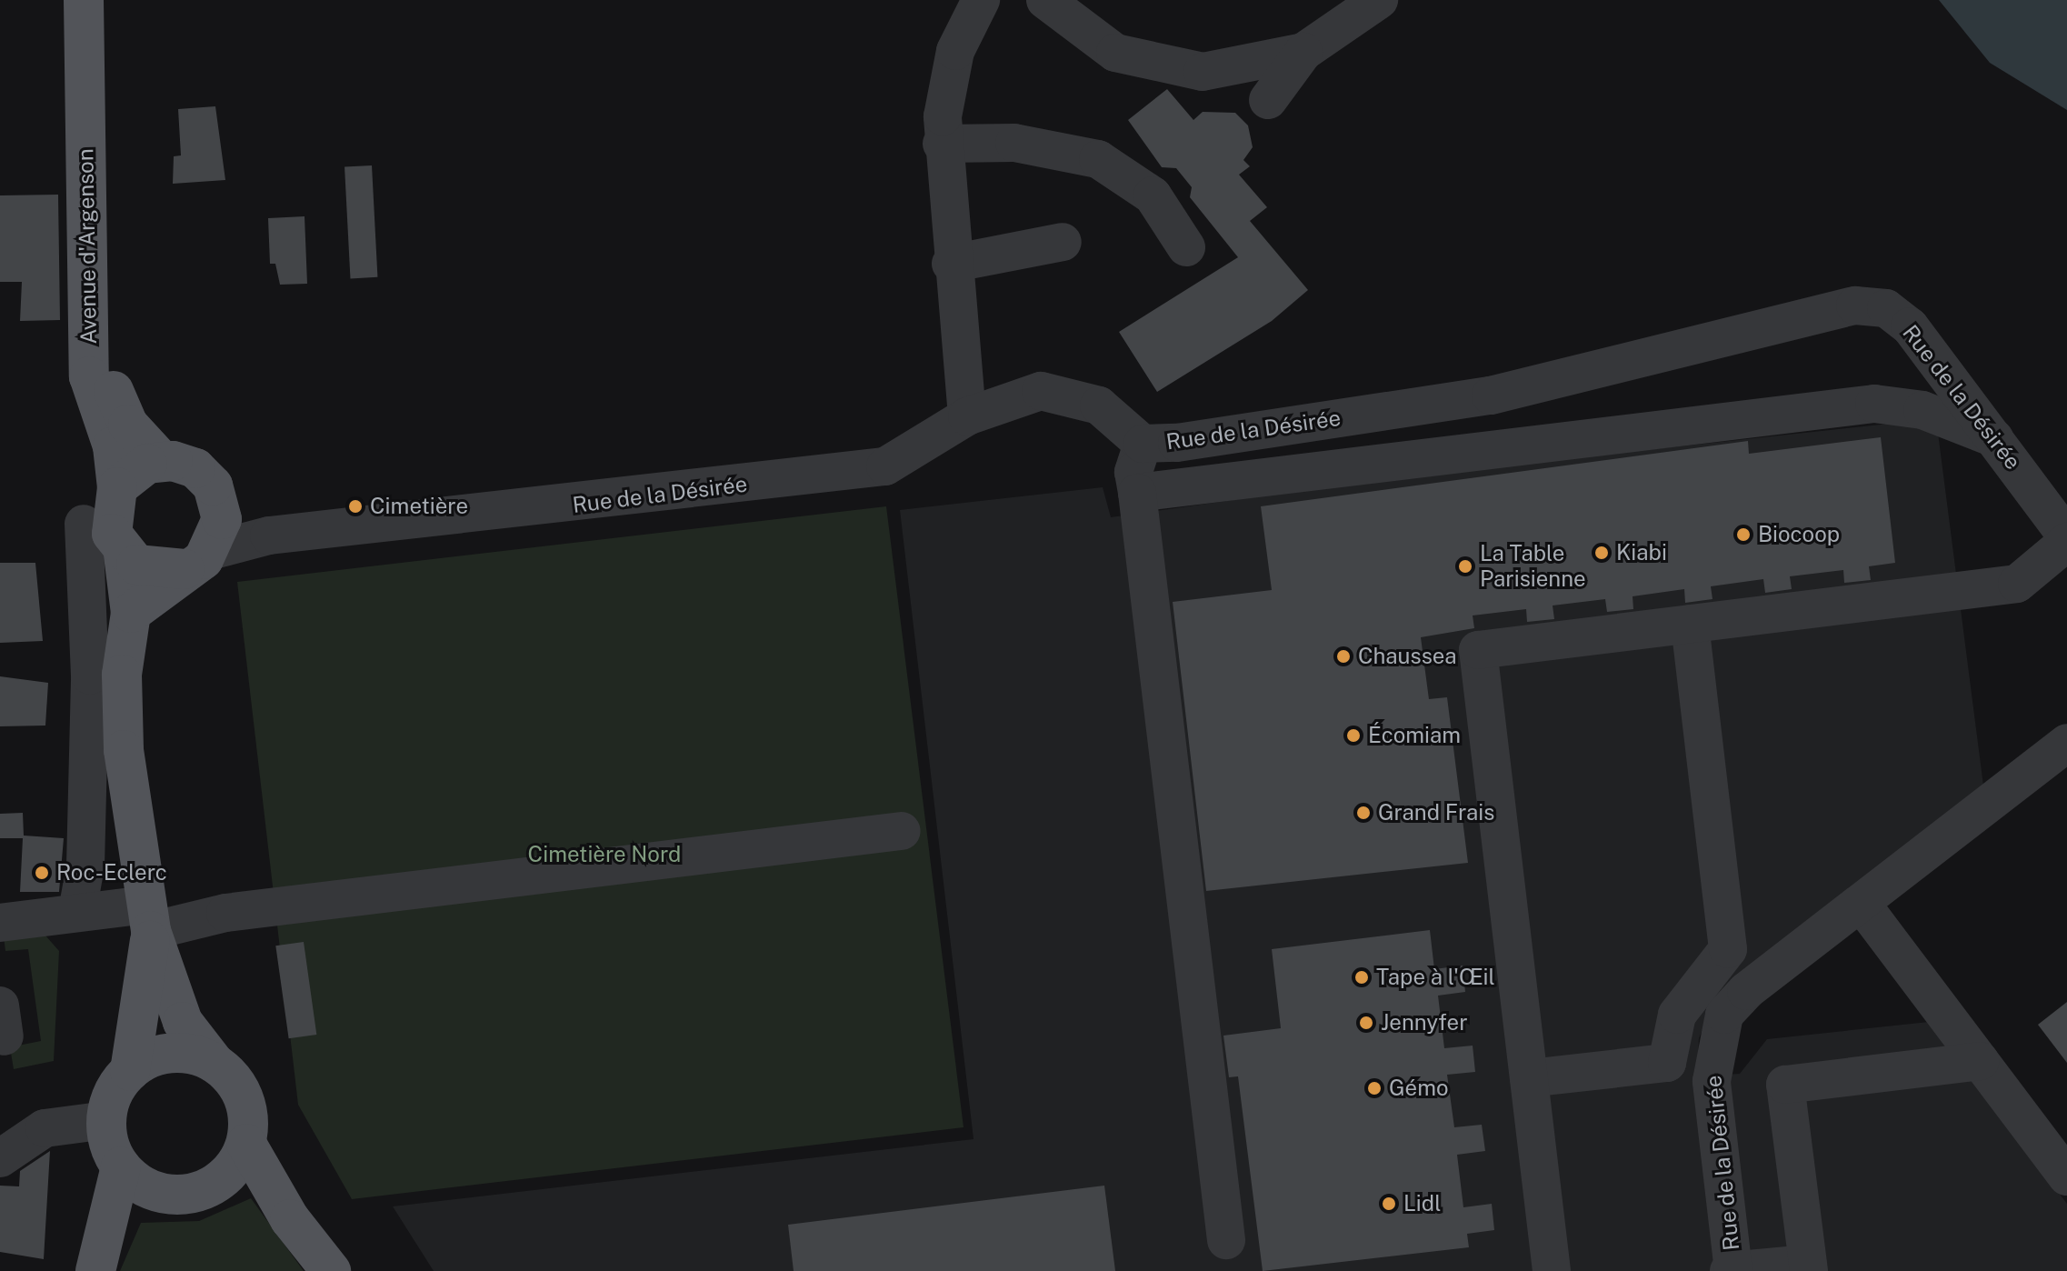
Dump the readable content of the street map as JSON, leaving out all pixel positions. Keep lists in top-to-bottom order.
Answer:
{
  "streets": {
    "main road": ["Avenue d'Argenson"],
    "street": ["Rue de la Désirée"]
  },
  "crossings": [
    ["Avenue d'Argenson", "Rue de la Désirée"]
  ],
  "parks": ["Cimetière Nord"],
  "places": [
    "Cimetière",
    "Biocoop",
    "Kiabi",
    "La Table Parisienne",
    "Chaussea",
    "Écomiam",
    "Grand Frais",
    "Roc-Eclerc",
    "Tape à l'Œil",
    "Jennyfer",
    "Gémo",
    "Lidl"
  ]
}
